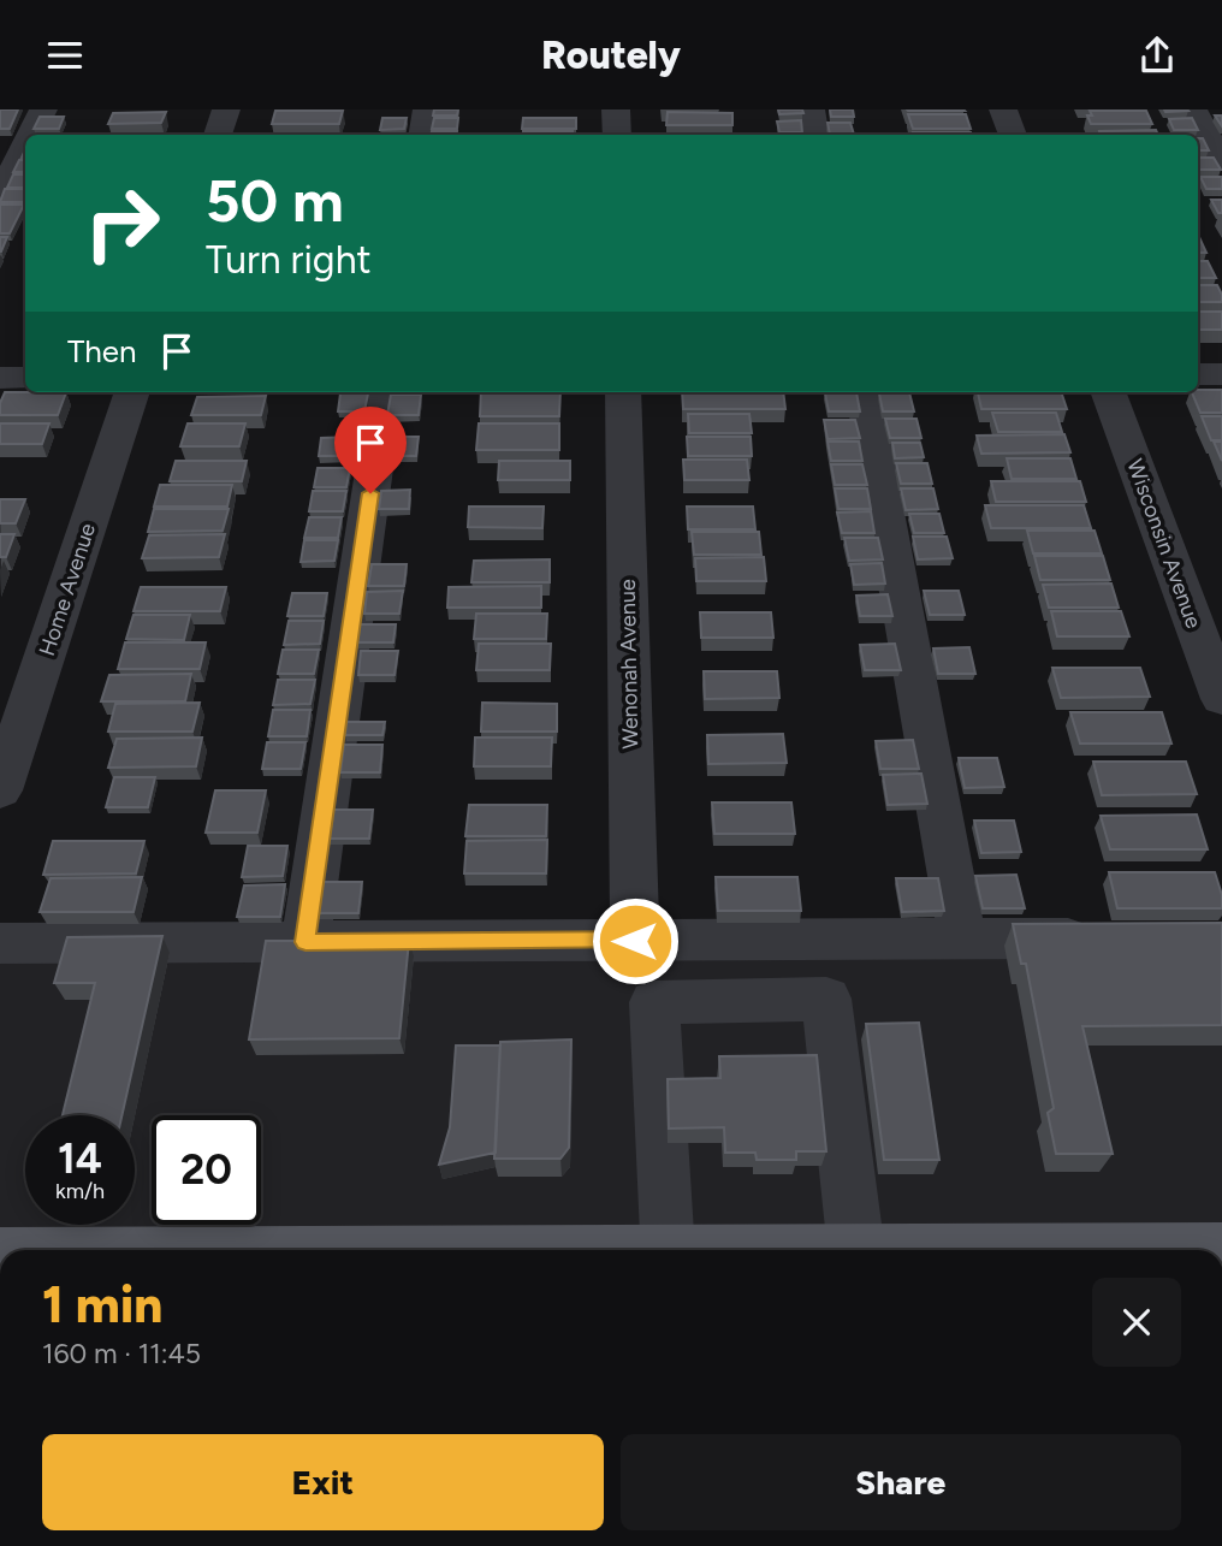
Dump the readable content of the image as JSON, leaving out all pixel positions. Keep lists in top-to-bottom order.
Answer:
{
  "streets": {
    "street": ["Wisconsin Avenue", "Home Avenue", "Wenonah Avenue"]
  },
  "page": {
    "header": "Routely",
    "turn": ["50 m", "Turn right"],
    "then": "Then",
    "speed": "14 km/h",
    "limit": "20",
    "heading": ["1 min", "160 m · 11:45"],
    "buttons": ["Exit", "Share"]
  }
}
